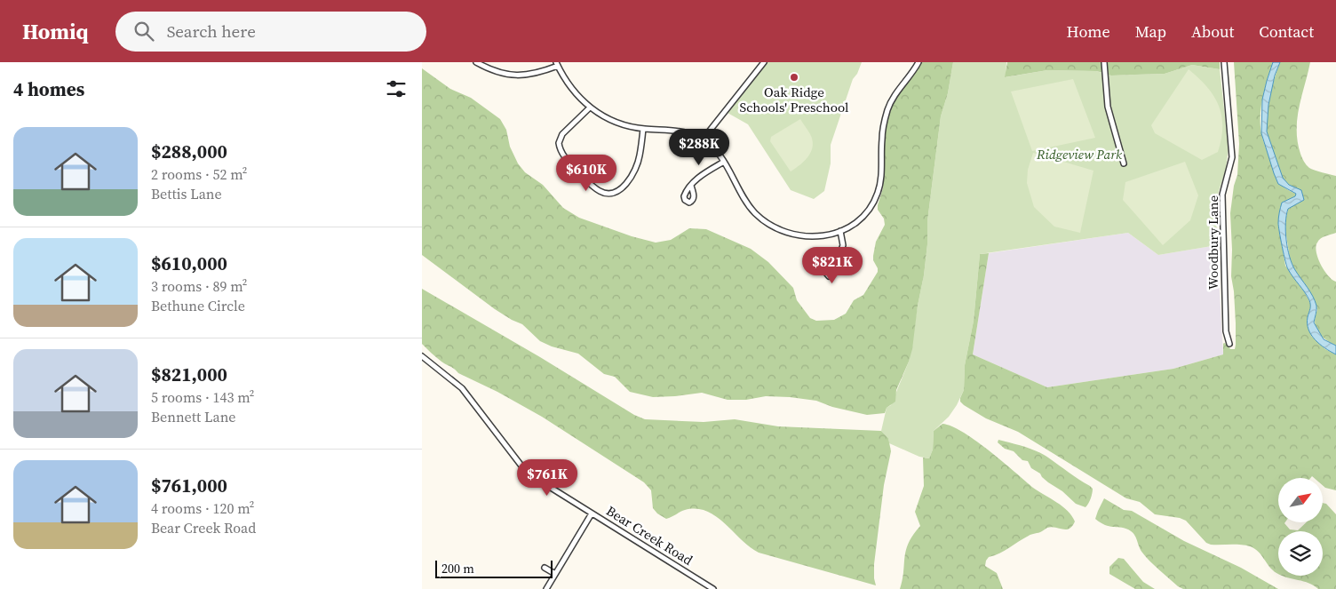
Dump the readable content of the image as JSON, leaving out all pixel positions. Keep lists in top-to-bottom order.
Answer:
{
  "streets": {
    "street": ["Woodbury Lane", "Bear Creek Road"]
  },
  "parks": ["Ridgeview Park"],
  "places": ["Oak Ridge Schools' Preschool"],
  "scale_bar": "200 m",
  "north": "top right",
  "page": {
    "header": "Homiq",
    "search": "Search here",
    "nav": [
      "Home",
      "Map",
      "About",
      "Contact"
    ],
    "heading": "4 homes",
    "list": [
      {
        "name": "$288,000",
        "note": "2 rooms · 52 m² · Bettis Lane"
      },
      {
        "name": "$610,000",
        "note": "3 rooms · 89 m² · Bethune Circle"
      },
      {
        "name": "$821,000",
        "note": "5 rooms · 143 m² · Bennett Lane"
      },
      {
        "name": "$761,000",
        "note": "4 rooms · 120 m² · Bear Creek Road"
      }
    ],
    "price": [
      "$288K",
      "$610K",
      "$821K",
      "$761K"
    ],
    "scale": "200 m"
  }
}
